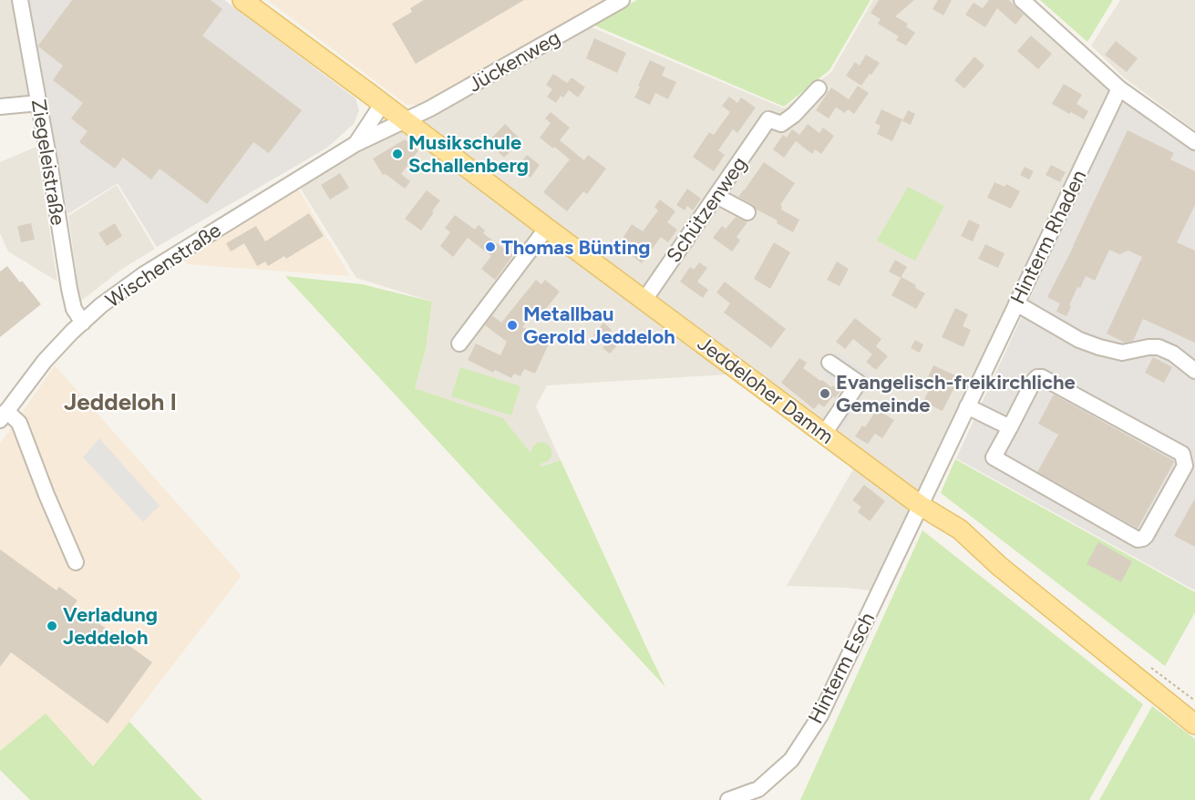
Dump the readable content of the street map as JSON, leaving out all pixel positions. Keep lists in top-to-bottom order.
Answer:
{
  "streets": {
    "main road": ["Jeddeloher Damm"],
    "street": [
      "Jückenweg",
      "Ziegeleistraße",
      "Schützenweg",
      "Hinterm Rhaden",
      "Wischenstraße",
      "Hinterm Esch"
    ]
  },
  "crossings": [
    ["Jückenweg", "Wischenstraße"],
    ["Jückenweg", "Jeddeloher Damm"],
    ["Ziegeleistraße", "Wischenstraße"],
    ["Schützenweg", "Jeddeloher Damm"],
    ["Hinterm Rhaden", "Jeddeloher Damm"],
    ["Hinterm Rhaden", "Hinterm Esch"],
    ["Wischenstraße", "Jeddeloher Damm"],
    ["Jeddeloher Damm", "Hinterm Esch"]
  ],
  "districts": ["Jeddeloh I"],
  "places": [
    "Musikschule Schallenberg",
    "Thomas Bünting",
    "Metallbau Gerold Jeddeloh",
    "Evangelisch-freikirchliche Gemeinde",
    "Verladung Jeddeloh"
  ]
}
